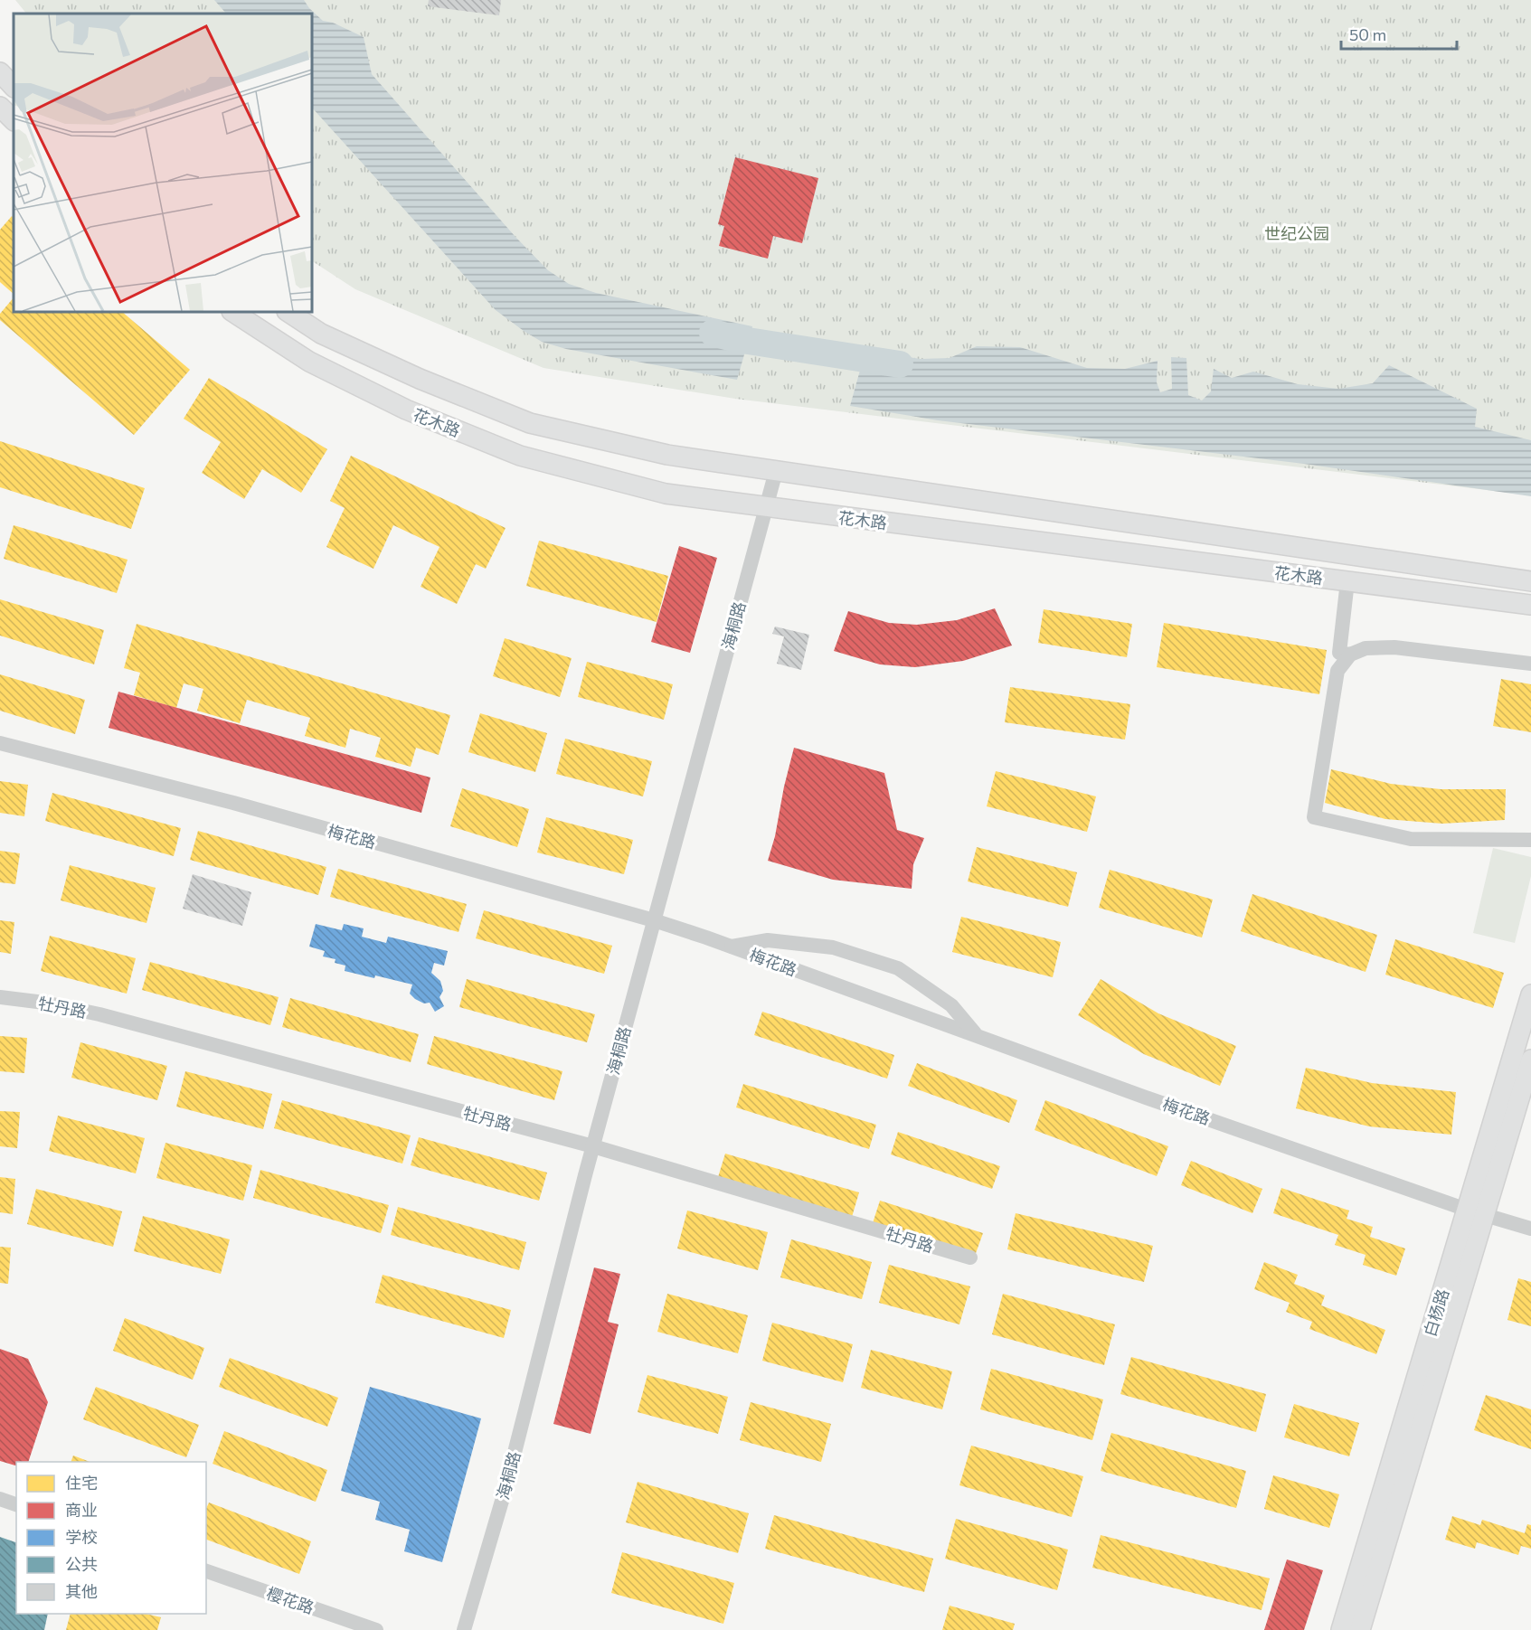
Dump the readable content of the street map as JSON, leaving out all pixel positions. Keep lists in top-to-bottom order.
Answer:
{
  "streets": {
    "main road": ["花木路", "白杨路"],
    "street": [
      "海桐路",
      "梅花路",
      "牡丹路",
      "樱花路"
    ]
  },
  "crossings": [
    ["花木路", "海桐路"],
    ["海桐路", "梅花路"],
    ["海桐路", "牡丹路"],
    ["梅花路", "白杨路"]
  ],
  "parks": ["世纪公园"],
  "legend": [
    "住宅",
    "商业",
    "学校",
    "公共",
    "其他"
  ],
  "scale_bar": "50 m"
}
